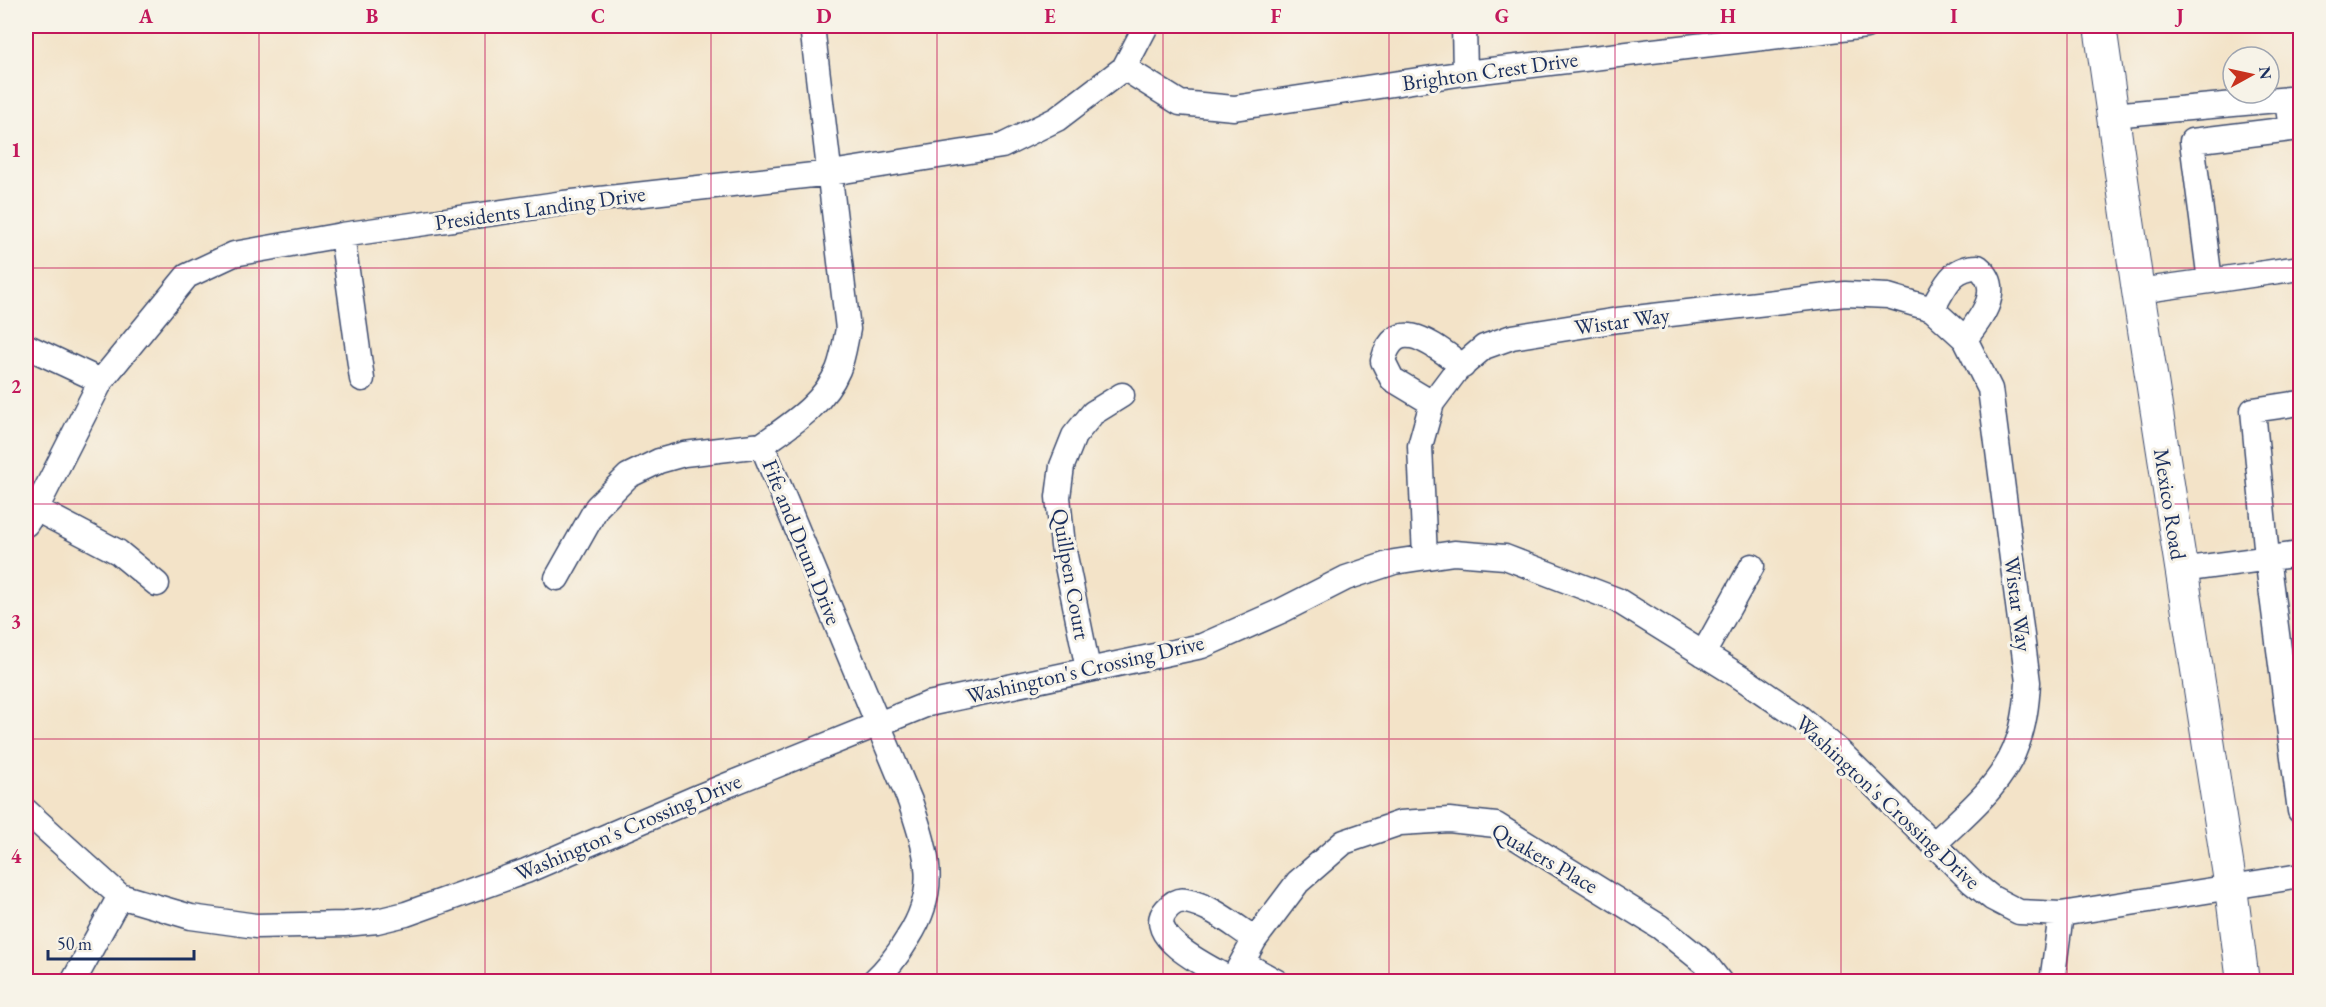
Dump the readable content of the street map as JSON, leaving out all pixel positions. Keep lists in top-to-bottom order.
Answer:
{
  "streets": {
    "main road": ["Mexico Road"],
    "street": [
      "Brighton Crest Drive",
      "Presidents Landing Drive",
      "Wistar Way",
      "Fife and Drum Drive",
      "Quillpen Court",
      "Washington's Crossing Drive",
      "Quakers Place"
    ]
  },
  "crossings": [
    ["Brighton Crest Drive", "Presidents Landing Drive"],
    ["Presidents Landing Drive", "Fife and Drum Drive"],
    ["Wistar Way", "Washington's Crossing Drive"],
    ["Mexico Road", "Washington's Crossing Drive"],
    ["Fife and Drum Drive", "Washington's Crossing Drive"],
    ["Quillpen Court", "Washington's Crossing Drive"]
  ],
  "scale_bar": "50 m",
  "north": "right",
  "grid": {
    "columns": [
      "A",
      "B",
      "C",
      "D",
      "E",
      "F",
      "G",
      "H",
      "I",
      "J"
    ],
    "rows": [
      "1",
      "2",
      "3",
      "4"
    ]
  }
}
